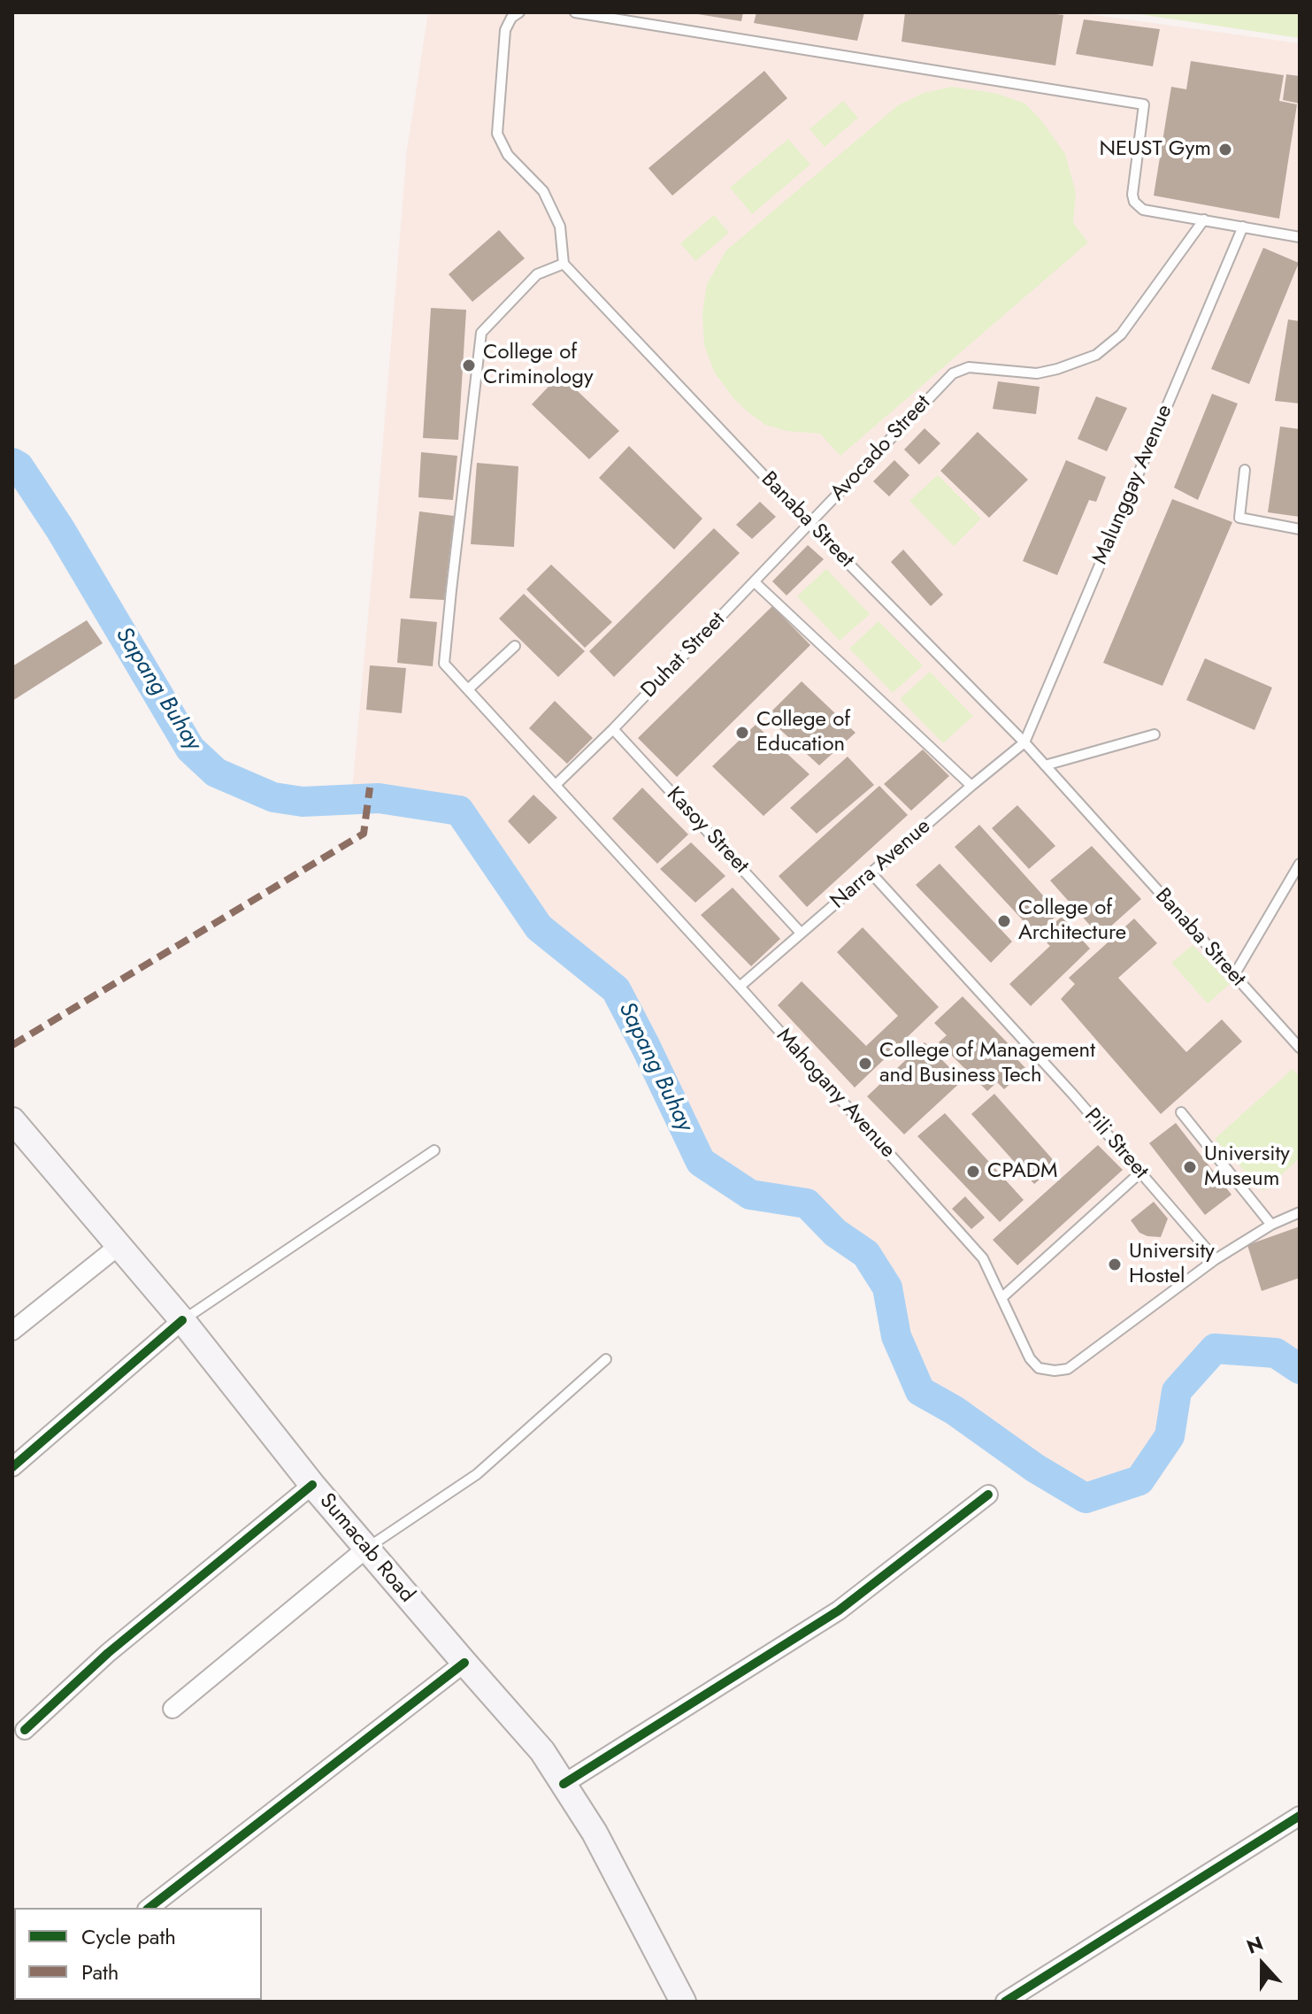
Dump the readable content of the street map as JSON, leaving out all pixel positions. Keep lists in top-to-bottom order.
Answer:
{
  "streets": {
    "main road": ["Sumacab Road"],
    "lane": [
      "Avocado Street",
      "Malunggay Avenue",
      "Banaba Street",
      "Duhat Street",
      "Kasoy Street",
      "Narra Avenue",
      "Mahogany Avenue",
      "Pili Street"
    ]
  },
  "crossings": [
    ["Avocado Street", "Banaba Street"],
    ["Avocado Street", "Duhat Street"],
    ["Malunggay Avenue", "Banaba Street"],
    ["Malunggay Avenue", "Narra Avenue"],
    ["Banaba Street", "Duhat Street"],
    ["Banaba Street", "Narra Avenue"],
    ["Banaba Street", "Mahogany Avenue"],
    ["Duhat Street", "Kasoy Street"],
    ["Duhat Street", "Mahogany Avenue"],
    ["Kasoy Street", "Narra Avenue"],
    ["Narra Avenue", "Mahogany Avenue"],
    ["Narra Avenue", "Pili Street"],
    ["Mahogany Avenue", "Pili Street"]
  ],
  "water": ["Sapang Buhay"],
  "places": [
    "NEUST Gym",
    "College of Criminology",
    "College of Education",
    "College of Architecture",
    "College of Management and Business Tech",
    "University Museum",
    "CPADM",
    "University Hostel"
  ],
  "legend": ["Cycle path", "Path"],
  "north": "top"
}
